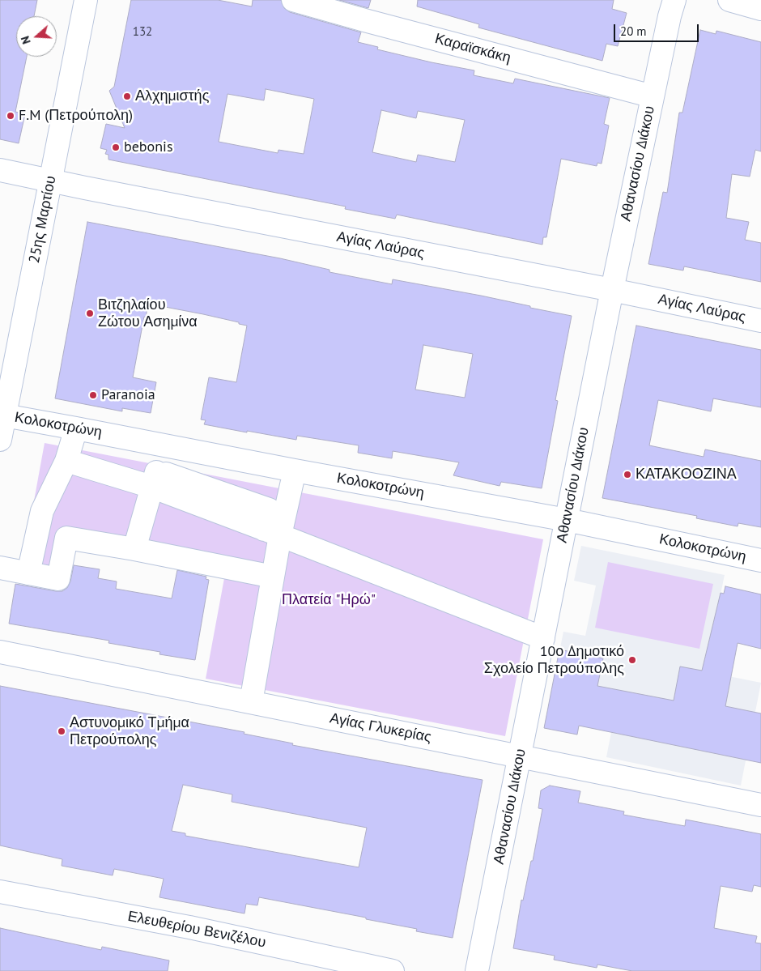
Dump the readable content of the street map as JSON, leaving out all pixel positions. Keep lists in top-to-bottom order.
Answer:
{
  "streets": {
    "street": [
      "Καραϊσκάκη",
      "Αθανασίου Διάκου",
      "25ης Μαρτίου",
      "Αγίας Λαύρας",
      "Κολοκοτρώνη",
      "Αγίας Γλυκερίας",
      "Ελευθερίου Βενιζέλου"
    ]
  },
  "crossings": [
    ["Καραϊσκάκη", "Αθανασίου Διάκου"],
    ["Αθανασίου Διάκου", "Αγίας Λαύρας"],
    ["Αθανασίου Διάκου", "Κολοκοτρώνη"],
    ["Αθανασίου Διάκου", "Αγίας Γλυκερίας"],
    ["25ης Μαρτίου", "Αγίας Λαύρας"],
    ["25ης Μαρτίου", "Κολοκοτρώνη"]
  ],
  "parks": ["Πλατεία \"Ηρώ\""],
  "places": [
    "Αλχημιστής",
    "F.M (Πετρούπολη)",
    "bebonis",
    "Βιτζηλαίου Ζώτου Ασημίνα",
    "Paranoia",
    "ΚΑΤΑΚΟΟΖΙΝΑ",
    "10ο Δημοτικό Σχολείο Πετρούπολης",
    "Αστυνομικό Τμήμα Πετρούπολης"
  ],
  "house_numbers": ["132"],
  "scale_bar": "20 m",
  "north": "left"
}
